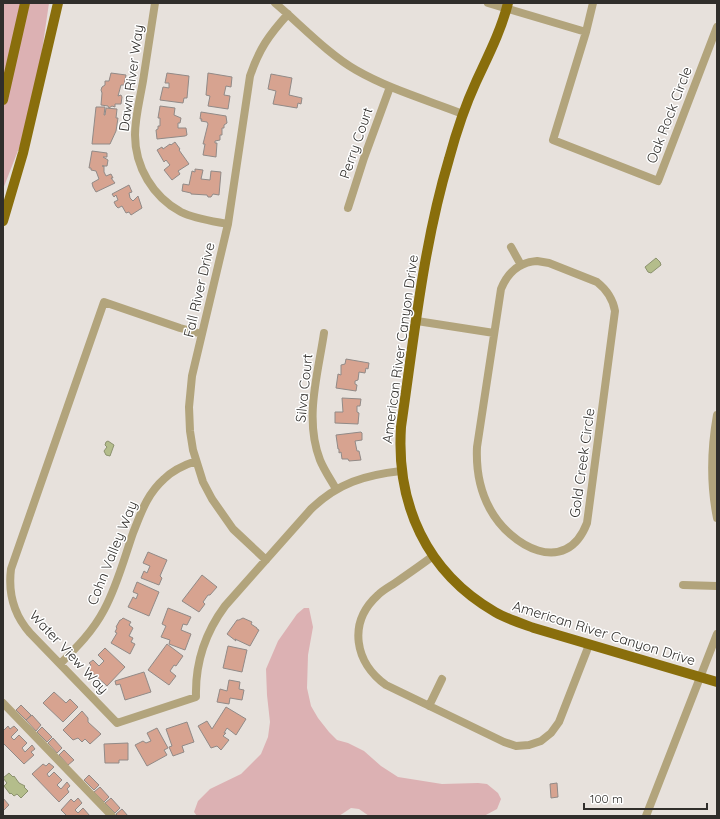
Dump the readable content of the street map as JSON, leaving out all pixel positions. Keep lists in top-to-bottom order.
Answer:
{
  "streets": {
    "main road": ["American River Canyon Drive"],
    "street": [
      "Dawn River Way",
      "Oak Rock Circle",
      "Perry Court",
      "Fall River Drive",
      "Silva Court",
      "Gold Creek Circle",
      "Cohn Valley Way",
      "Water View Way"
    ]
  },
  "crossings": [
    ["Dawn River Way", "Fall River Drive"],
    ["Fall River Drive", "Cohn Valley Way"],
    ["Fall River Drive", "Water View Way"],
    ["American River Canyon Drive", "Water View Way"],
    ["Silva Court", "Water View Way"],
    ["Cohn Valley Way", "Water View Way"]
  ],
  "scale_bar": "100 m"
}
